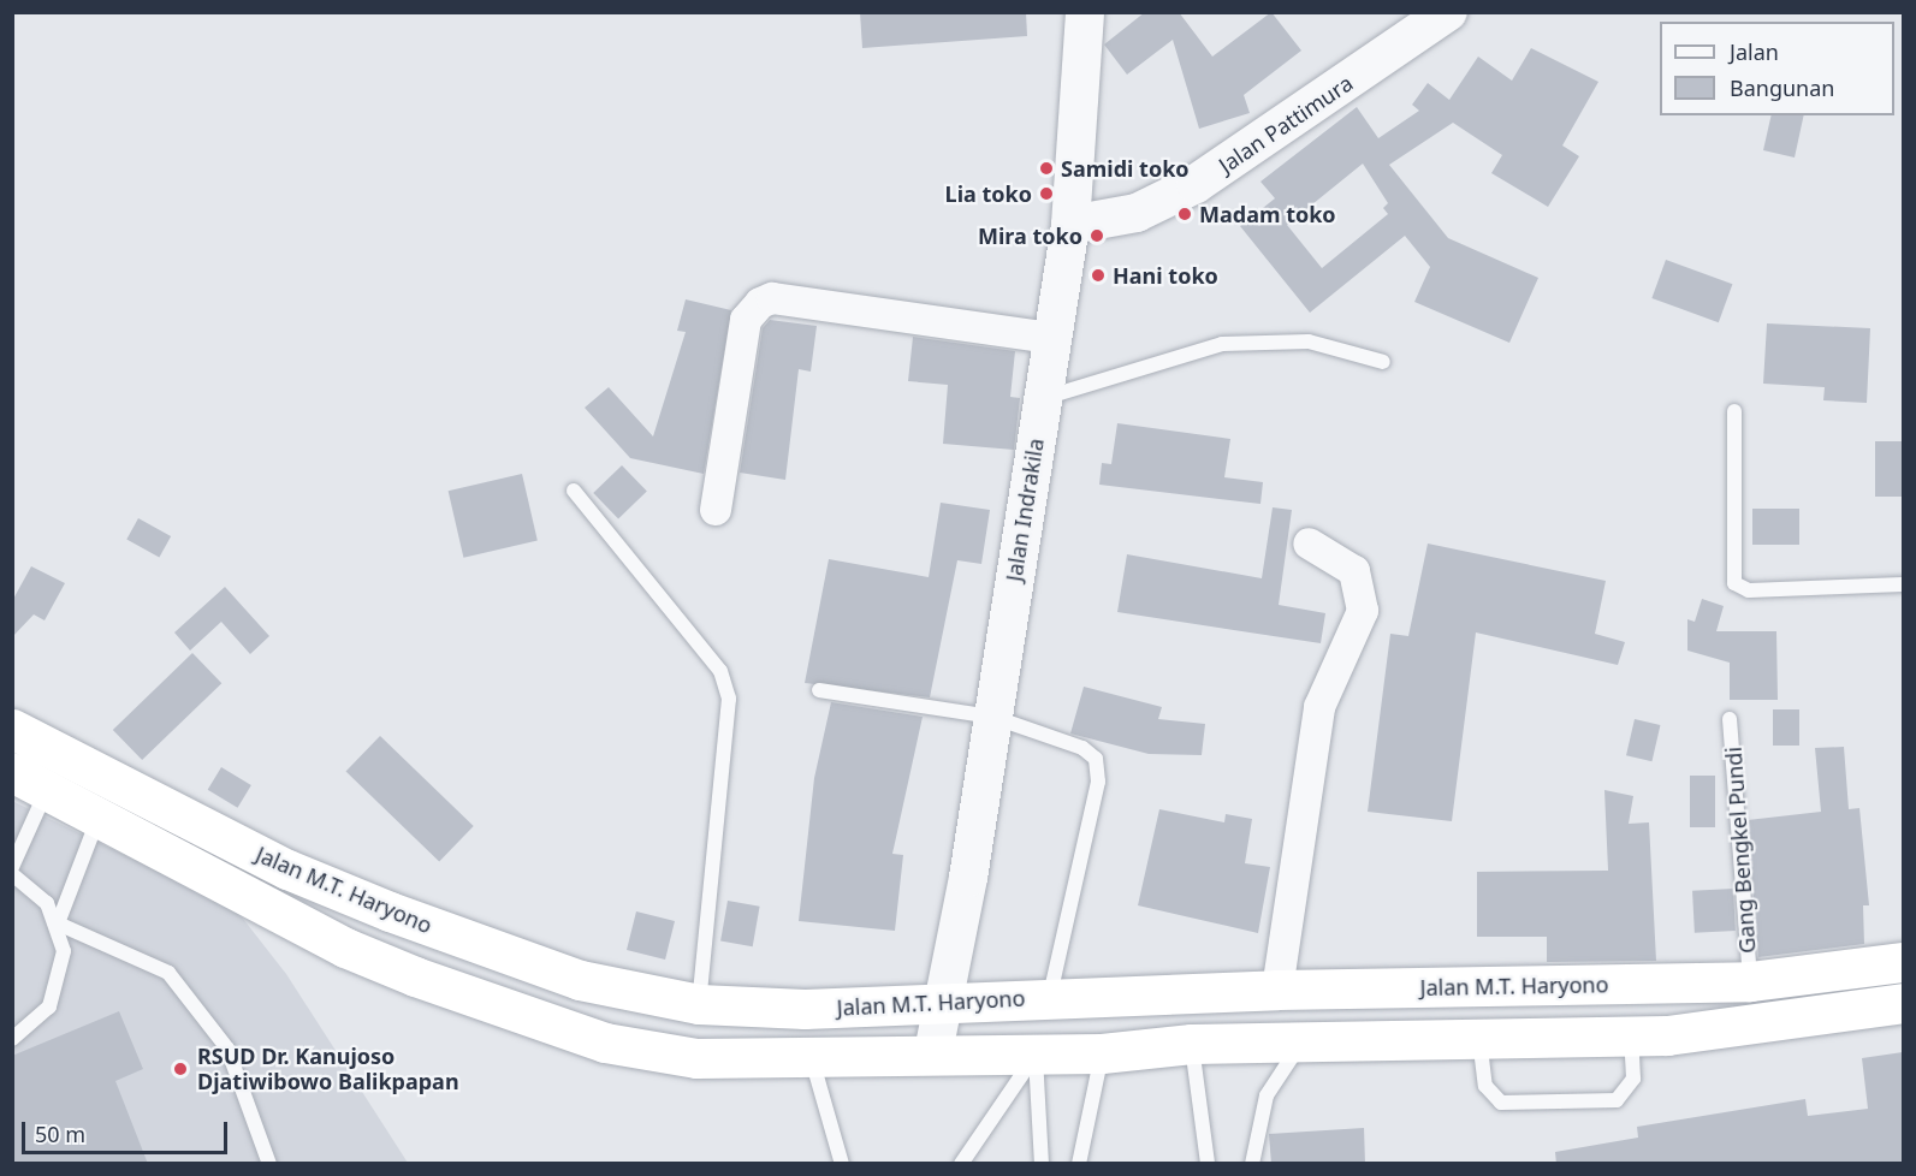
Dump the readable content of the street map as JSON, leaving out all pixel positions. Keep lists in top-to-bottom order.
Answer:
{
  "streets": {
    "highway": ["Jalan M.T. Haryono"],
    "street": ["Jalan Pattimura", "Jalan Indrakila"],
    "lane": ["Gang Bengkel Pundi"]
  },
  "crossings": [
    ["Jalan Pattimura", "Jalan Indrakila"],
    ["Jalan Indrakila", "Jalan M.T. Haryono"],
    ["Gang Bengkel Pundi", "Jalan M.T. Haryono"]
  ],
  "places": [
    "Samidi toko",
    "Lia toko",
    "Madam toko",
    "Mira toko",
    "Hani toko",
    "RSUD Dr. Kanujoso Djatiwibowo Balikpapan"
  ],
  "legend": ["Jalan", "Bangunan"],
  "scale_bar": "50 m"
}
